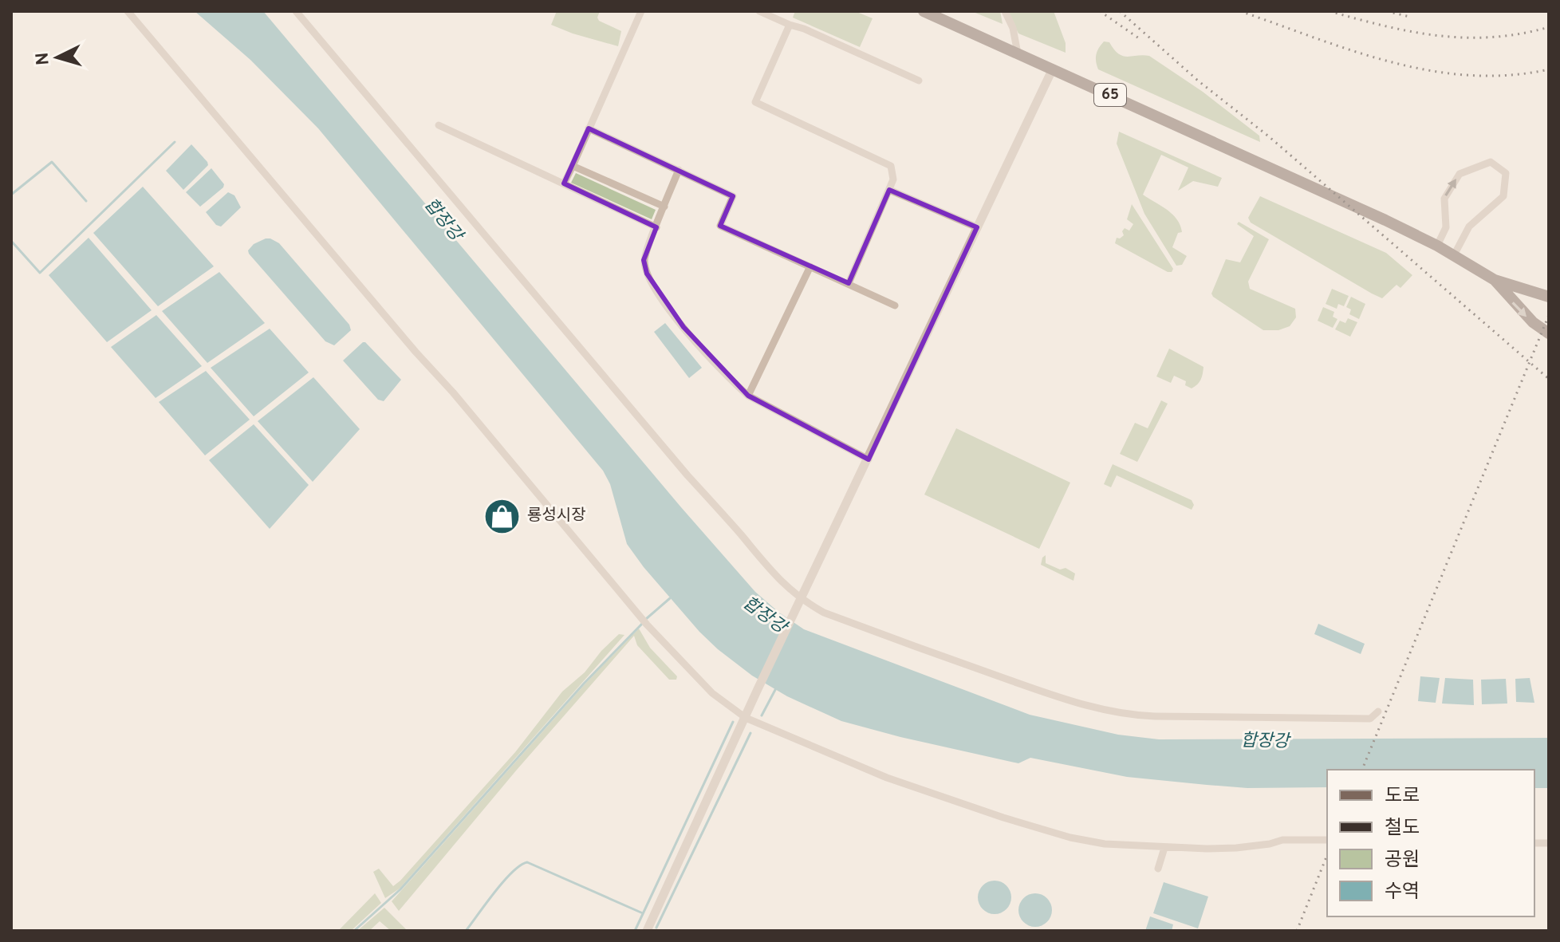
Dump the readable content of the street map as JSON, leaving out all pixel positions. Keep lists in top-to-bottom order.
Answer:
{
  "streets": {
    "main road": ["65"]
  },
  "water": ["합장강"],
  "places": {
    "shop": ["룡성시장"]
  },
  "legend": [
    "도로",
    "철도",
    "공원",
    "수역"
  ],
  "north": "left"
}
